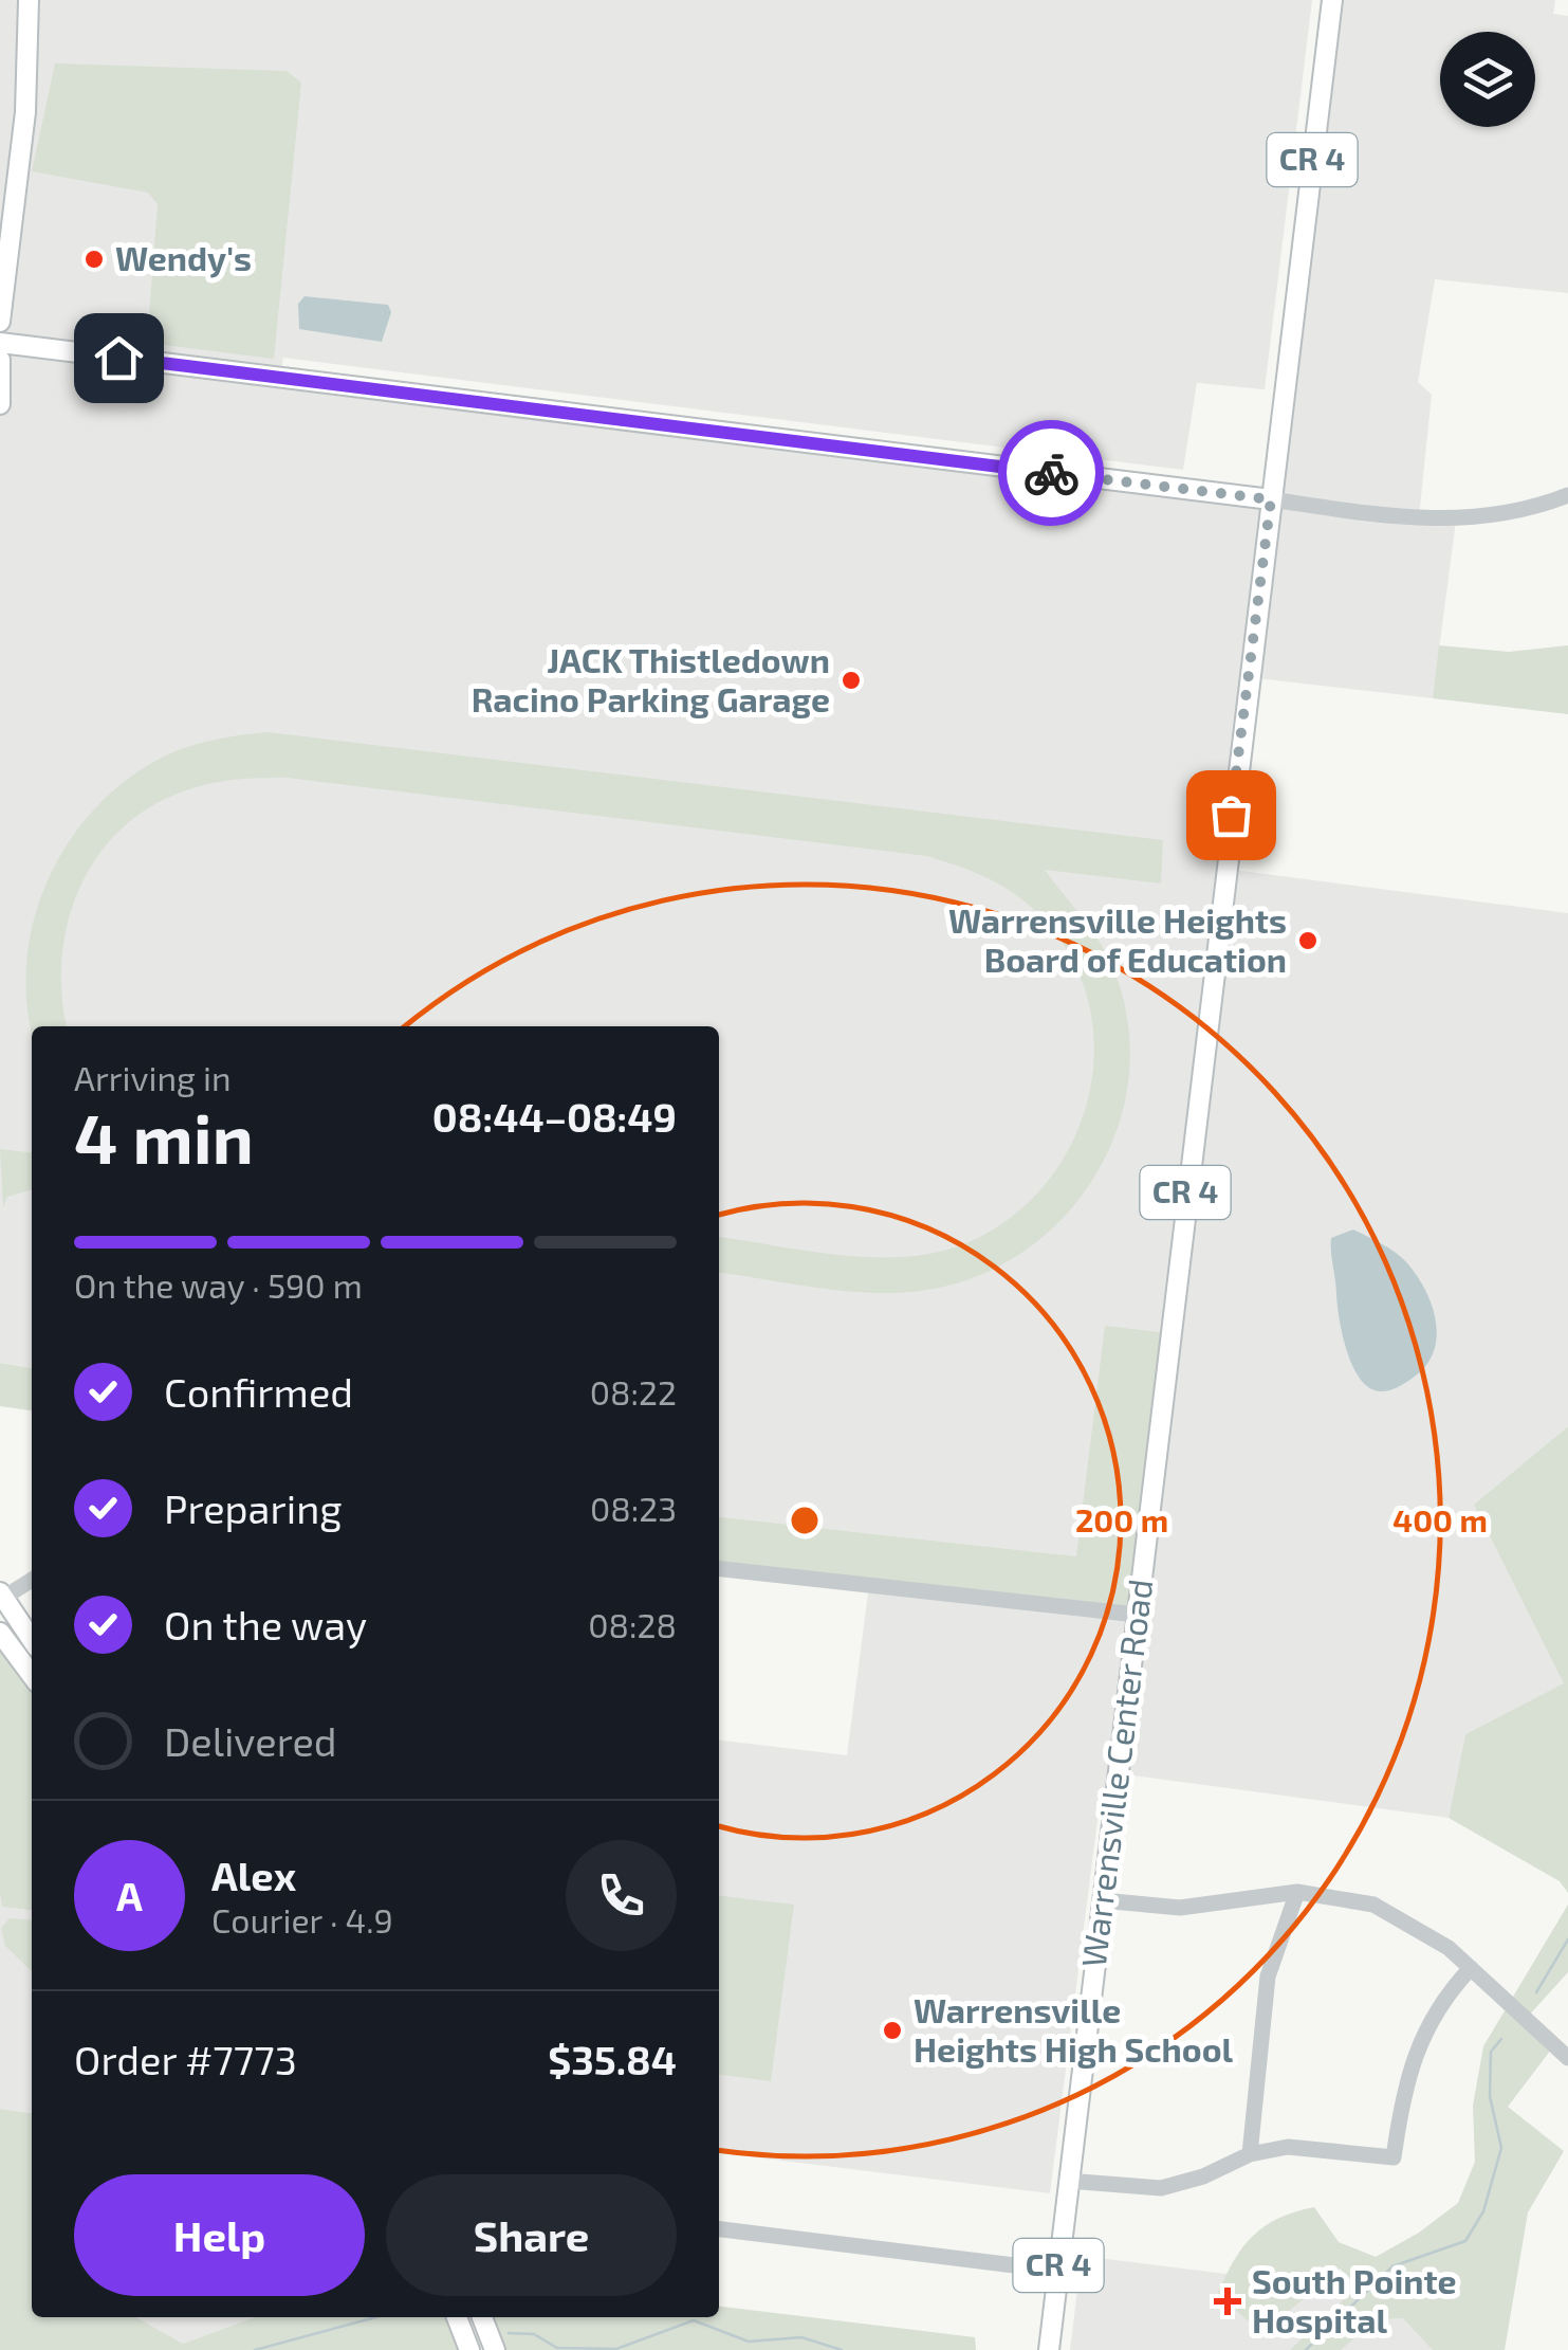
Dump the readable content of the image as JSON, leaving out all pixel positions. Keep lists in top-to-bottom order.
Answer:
{
  "streets": {
    "main road": ["CR 4", "Warrensville Center Road"]
  },
  "places": {
    "other": [
      "Wendy's",
      "JACK Thistledown Racino Parking Garage",
      "Warrensville Heights Board of Education",
      "Warrensville Heights High School"
    ],
    "health": ["South Pointe Hospital"]
  },
  "page": {
    "heading": ["4 min", "Arriving in", "08:44–08:49"],
    "panel": [
      "Alex",
      "Courier · 4.9",
      "Order #7773",
      "$35.84"
    ],
    "bar": "On the way · 590 m",
    "list": [
      ["Confirmed", "08:22"],
      ["Preparing", "08:23"],
      ["On the way", "08:28"],
      "Delivered"
    ],
    "round": "A",
    "buttons": ["Help", "Share"]
  },
  "rings": ["200 m", "400 m"]
}
